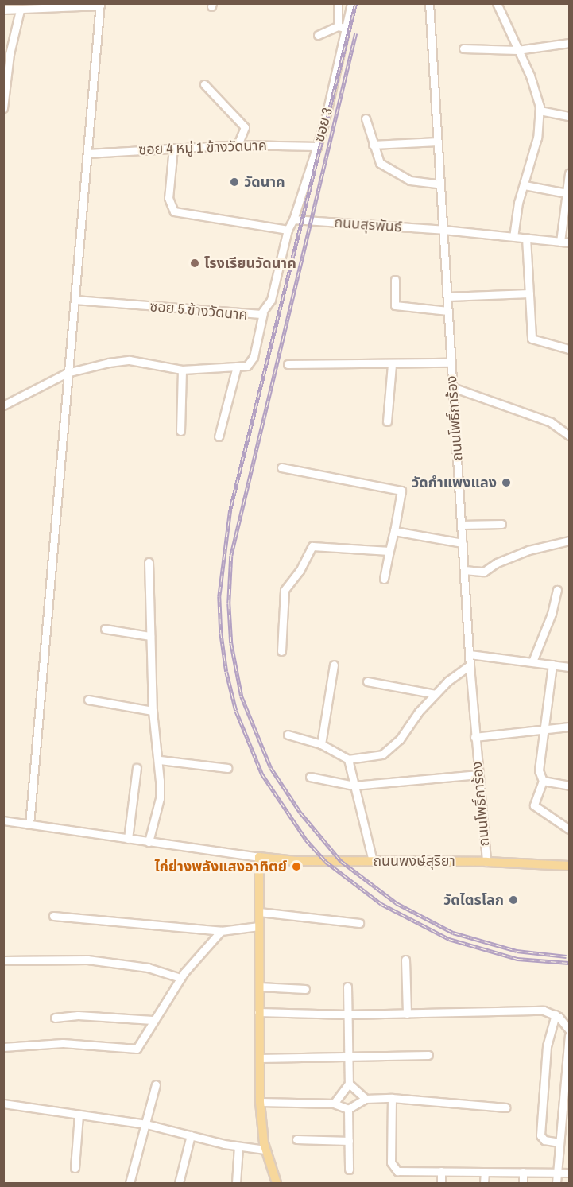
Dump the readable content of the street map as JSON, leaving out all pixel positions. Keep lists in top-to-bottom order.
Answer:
{
  "streets": {
    "main road": ["ถนนพงษ์สุริยา"],
    "street": [
      "ซอย 3",
      "ซอย 4 หมู่ 1 ข้างวัดนาค",
      "ถนนสุรพันธ์",
      "ซอย 5 ข้างวัดนาค",
      "ถนนโพธิ์การ้อง"
    ]
  },
  "crossings": [
    ["ซอย 3", "ซอย 4 หมู่ 1 ข้างวัดนาค"],
    ["ซอย 3", "ถนนสุรพันธ์"],
    ["ถนนสุรพันธ์", "ถนนโพธิ์การ้อง"],
    ["ถนนโพธิ์การ้อง", "ถนนพงษ์สุริยา"]
  ],
  "places": [
    "วัดนาค",
    "โรงเรียนวัดนาค",
    "วัดกำแพงแลง",
    "ไก่ย่างพลังแสงอาทิตย์",
    "วัดไตรโลก"
  ]
}
